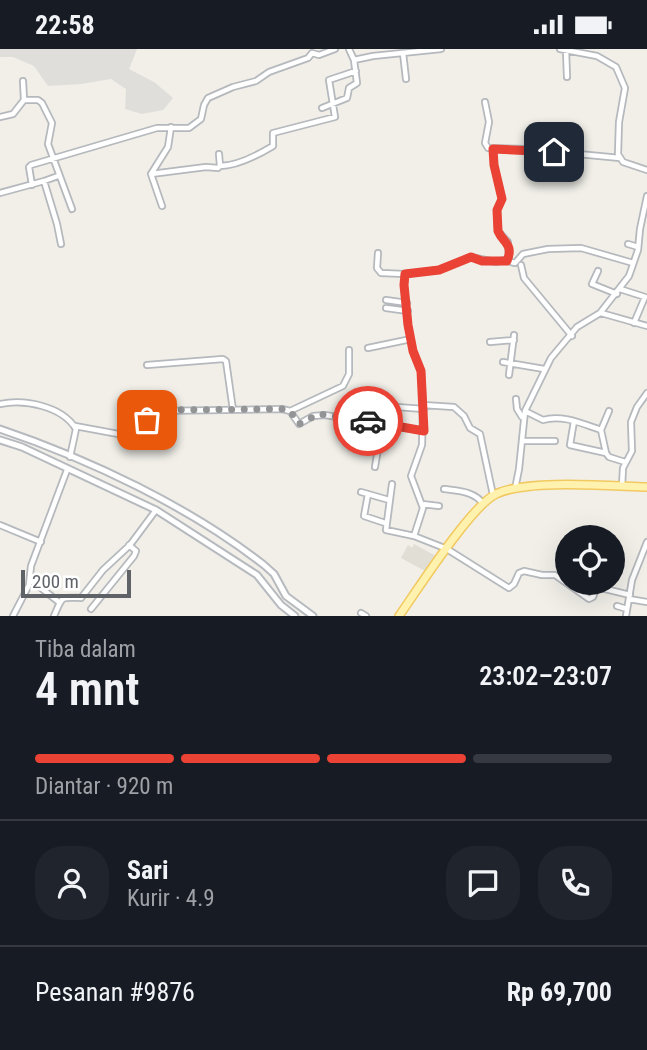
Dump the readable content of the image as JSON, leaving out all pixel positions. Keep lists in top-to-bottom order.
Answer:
{
  "scale_bar": "200 m",
  "page": {
    "status": "22:58",
    "scale": "200 m",
    "heading": ["4 mnt", "Tiba dalam", "23:02–23:07"],
    "panel": [
      "Sari",
      "Kurir · 4.9",
      "Pesanan #9876",
      "Rp 69,700"
    ],
    "bar": "Diantar · 920 m"
  }
}
